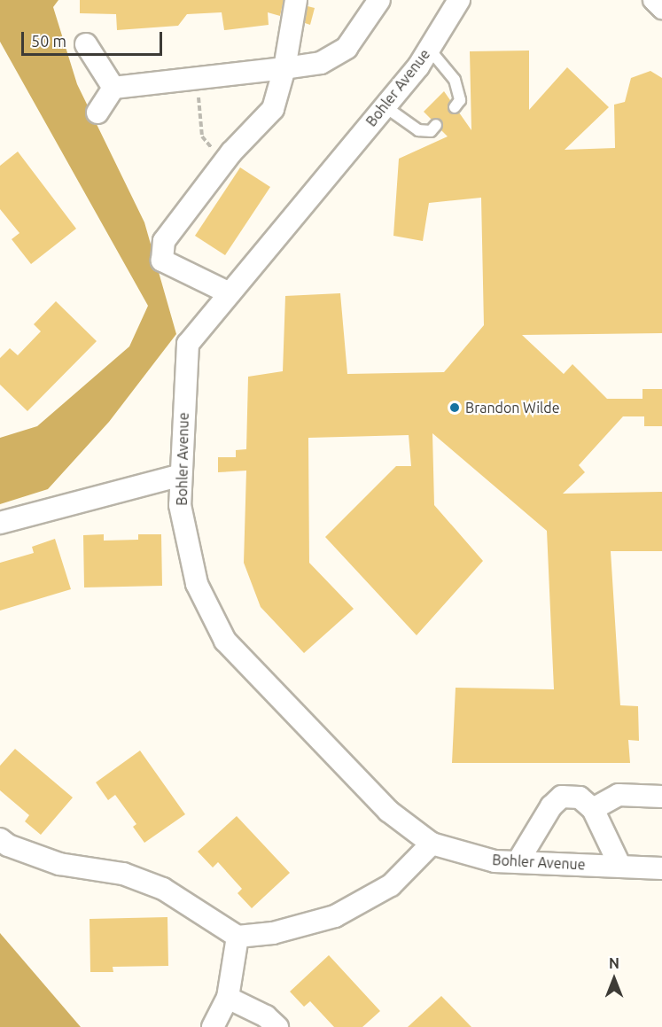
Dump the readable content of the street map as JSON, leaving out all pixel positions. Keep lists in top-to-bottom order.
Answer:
{
  "streets": {
    "street": ["Bohler Avenue"]
  },
  "places": ["Brandon Wilde"],
  "scale_bar": "50 m",
  "north": "top"
}
